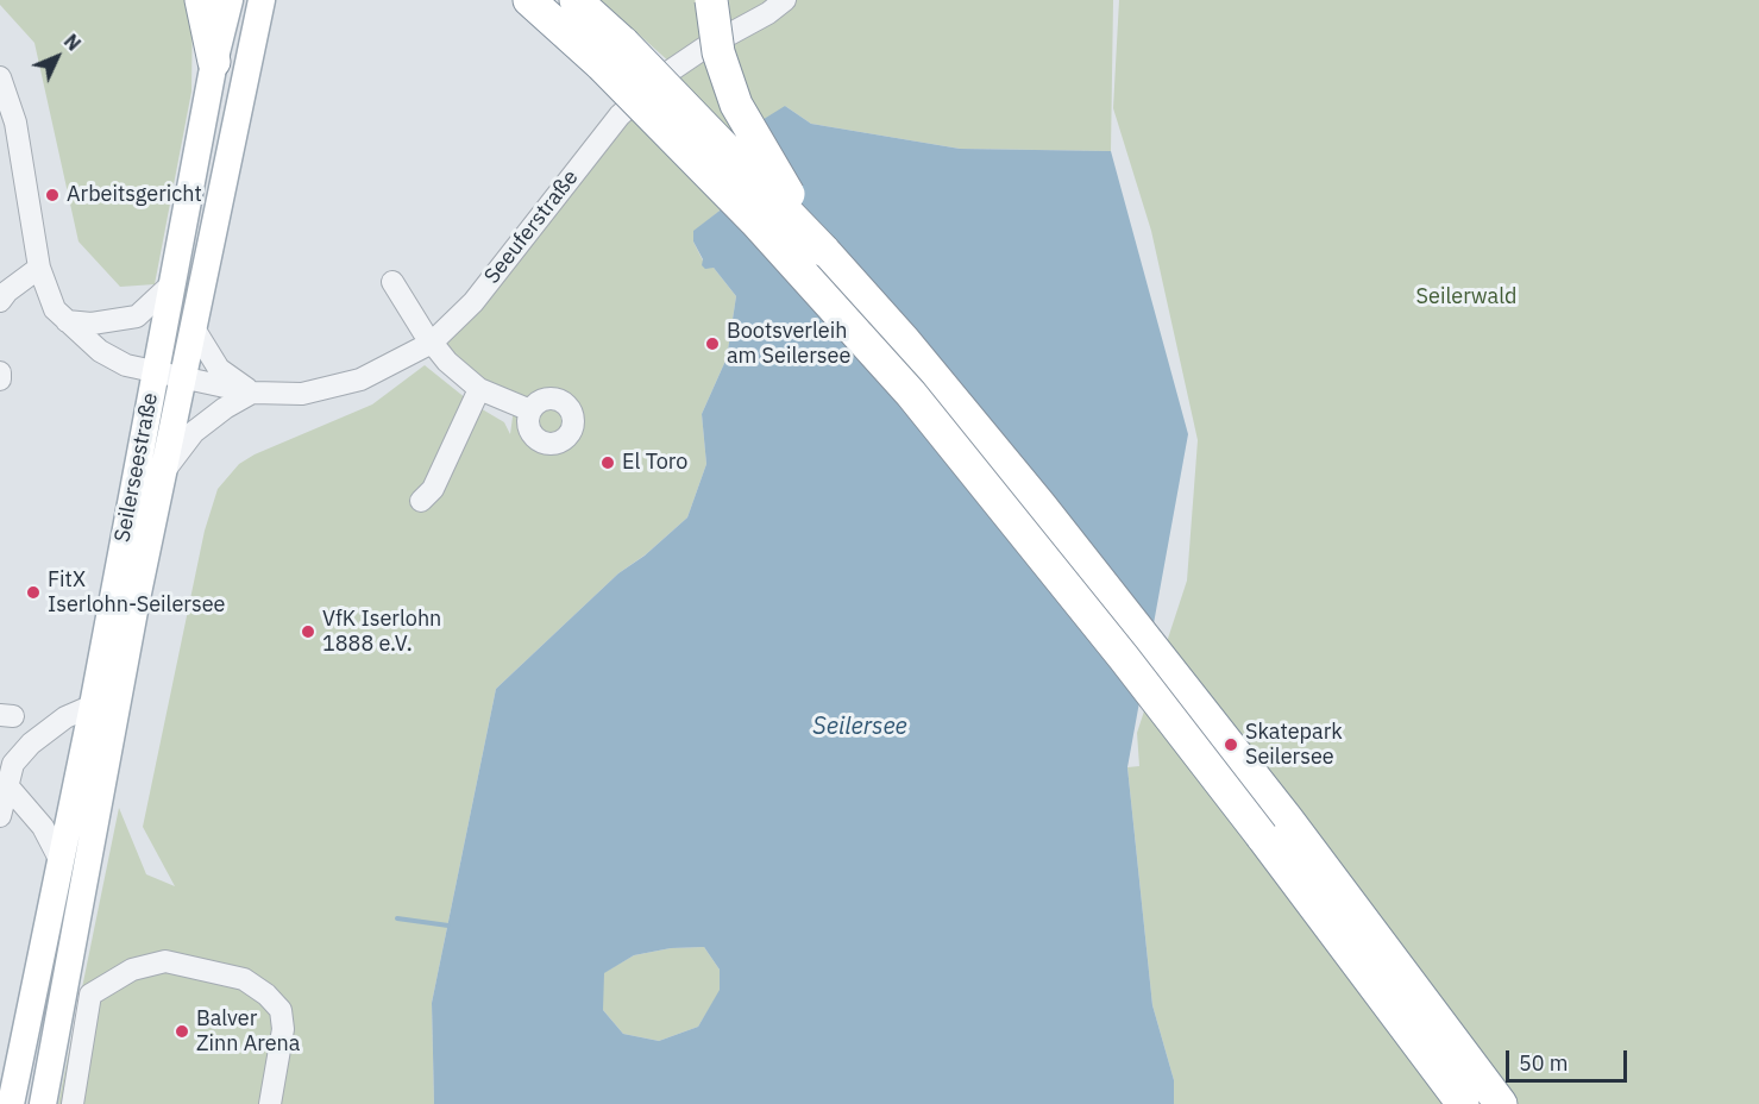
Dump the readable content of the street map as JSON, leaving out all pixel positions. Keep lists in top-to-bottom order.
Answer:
{
  "streets": {
    "main road": ["Seilerseestraße"],
    "street": ["Seeuferstraße"]
  },
  "crossings": [
    ["Seeuferstraße", "Seilerseestraße"]
  ],
  "water": ["Seilersee"],
  "parks": ["Seilerwald"],
  "places": [
    "Arbeitsgericht",
    "Bootsverleih am Seilersee",
    "El Toro",
    "FitX Iserlohn-Seilersee",
    "VfK Iserlohn 1888 e.V.",
    "Skatepark Seilersee",
    "Balver Zinn Arena"
  ],
  "scale_bar": "50 m",
  "north": "top right"
}
